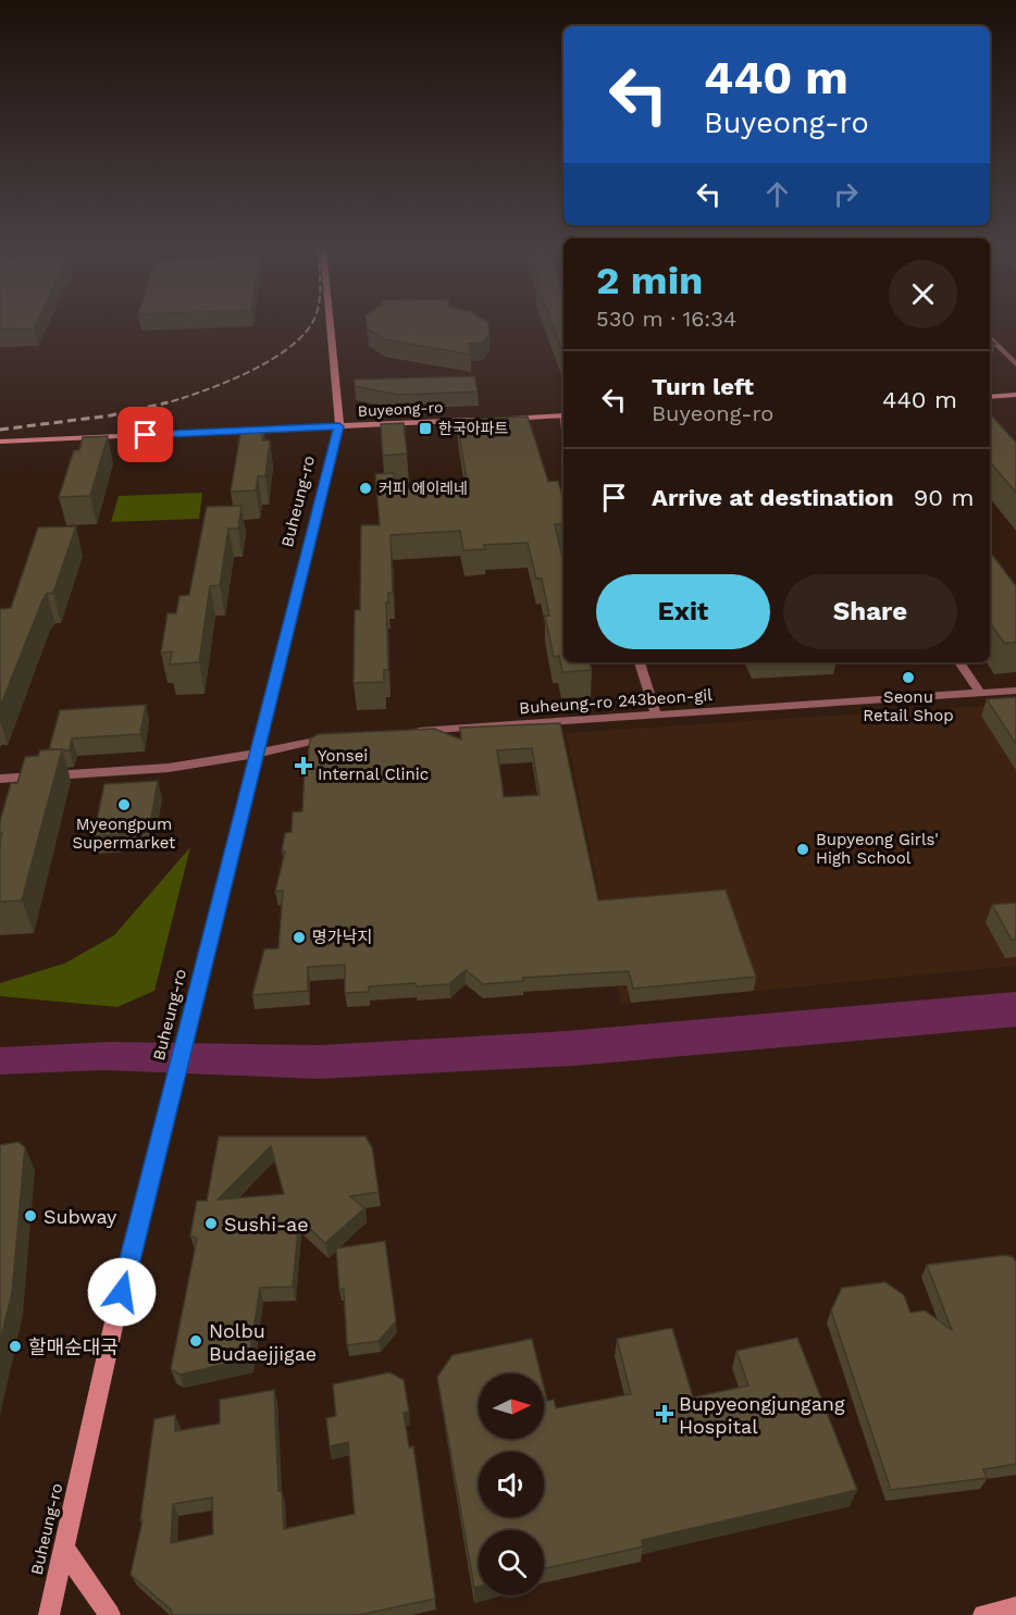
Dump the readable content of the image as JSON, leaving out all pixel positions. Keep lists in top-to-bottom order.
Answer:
{
  "streets": {
    "main road": ["Buyeong-ro", "Buheung-ro"],
    "street": ["Buheung-ro 243beon-gil"]
  },
  "crossings": [
    ["Buyeong-ro", "Buheung-ro"]
  ],
  "places": {
    "transit": ["한국아파트"],
    "other": [
      "커피 에이레네",
      "Seonu Retail Shop",
      "Myeongpum Supermarket",
      "Bupyeong Girls' High School",
      "명가낙지",
      "Subway",
      "Sushi-ae",
      "Nolbu Budaejjigae",
      "할매순대국"
    ],
    "health": ["Yonsei Internal Clinic", "Bupyeongjungang Hospital"]
  },
  "north": "right",
  "page": {
    "turn": ["440 m", "Buyeong-ro"],
    "heading": ["2 min", "530 m · 16:34"],
    "list": [
      {
        "name": "Turn left",
        "note": "Buyeong-ro",
        "value": "440 m"
      },
      {
        "name": "Arrive at destination",
        "value": "90 m"
      }
    ],
    "buttons": ["Exit", "Share"]
  }
}
